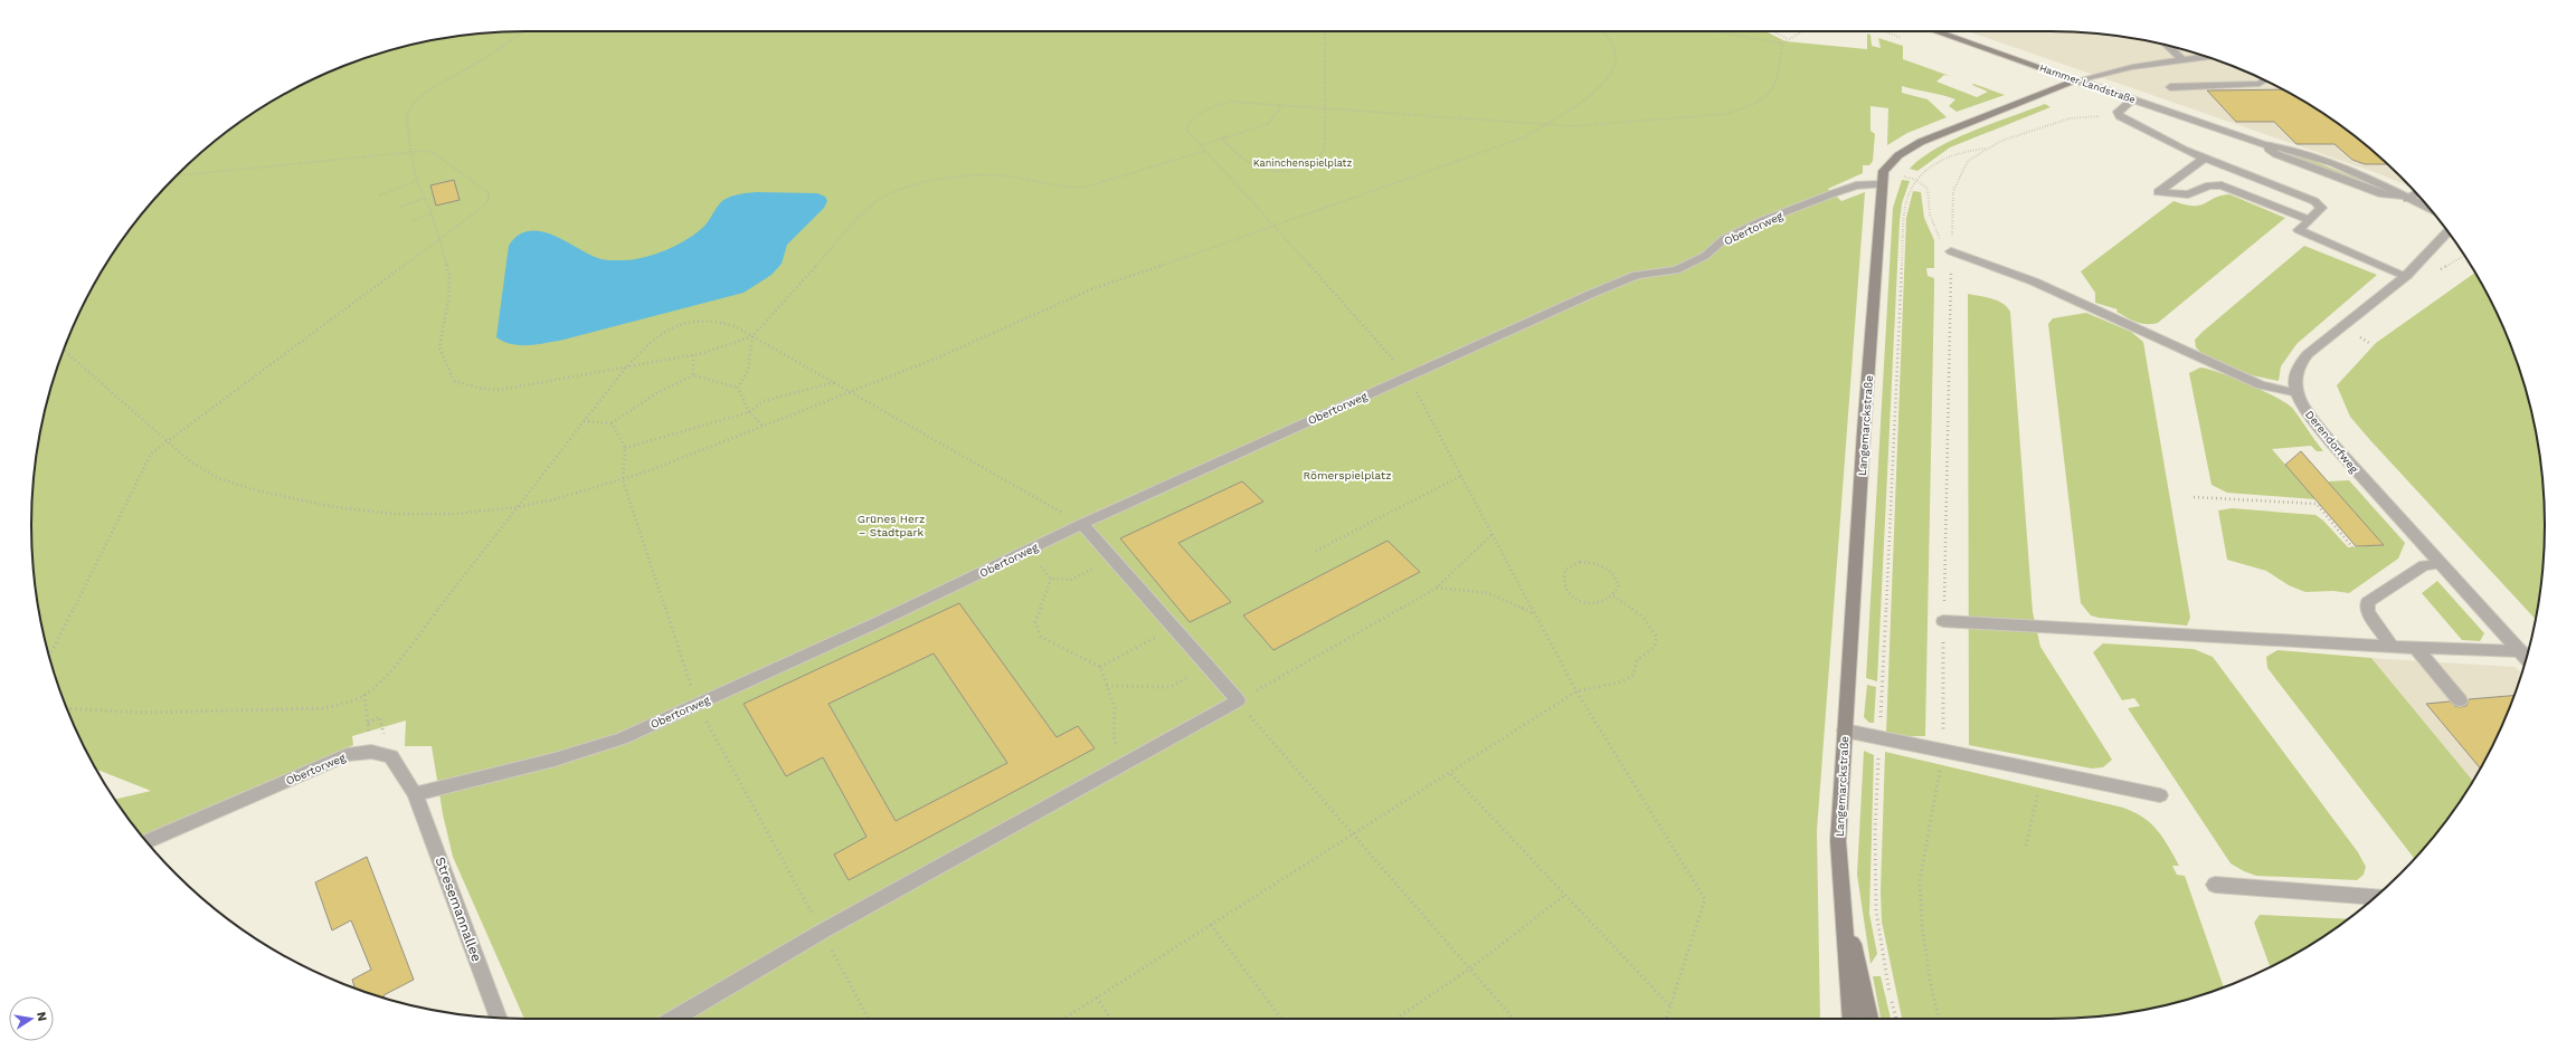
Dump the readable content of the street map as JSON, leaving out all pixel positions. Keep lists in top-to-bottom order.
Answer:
{
  "streets": {
    "main road": ["Hammer Landstraße", "Langemarckstraße"],
    "street": ["Obertorweg", "Derendorfweg", "Stresemannallee"]
  },
  "crossings": [
    ["Obertorweg", "Langemarckstraße"],
    ["Obertorweg", "Stresemannallee"]
  ],
  "parks": ["Kaninchenspielplatz", "Römerspielplatz", "Grünes Herz – Stadtpark"],
  "north": "right"
}
